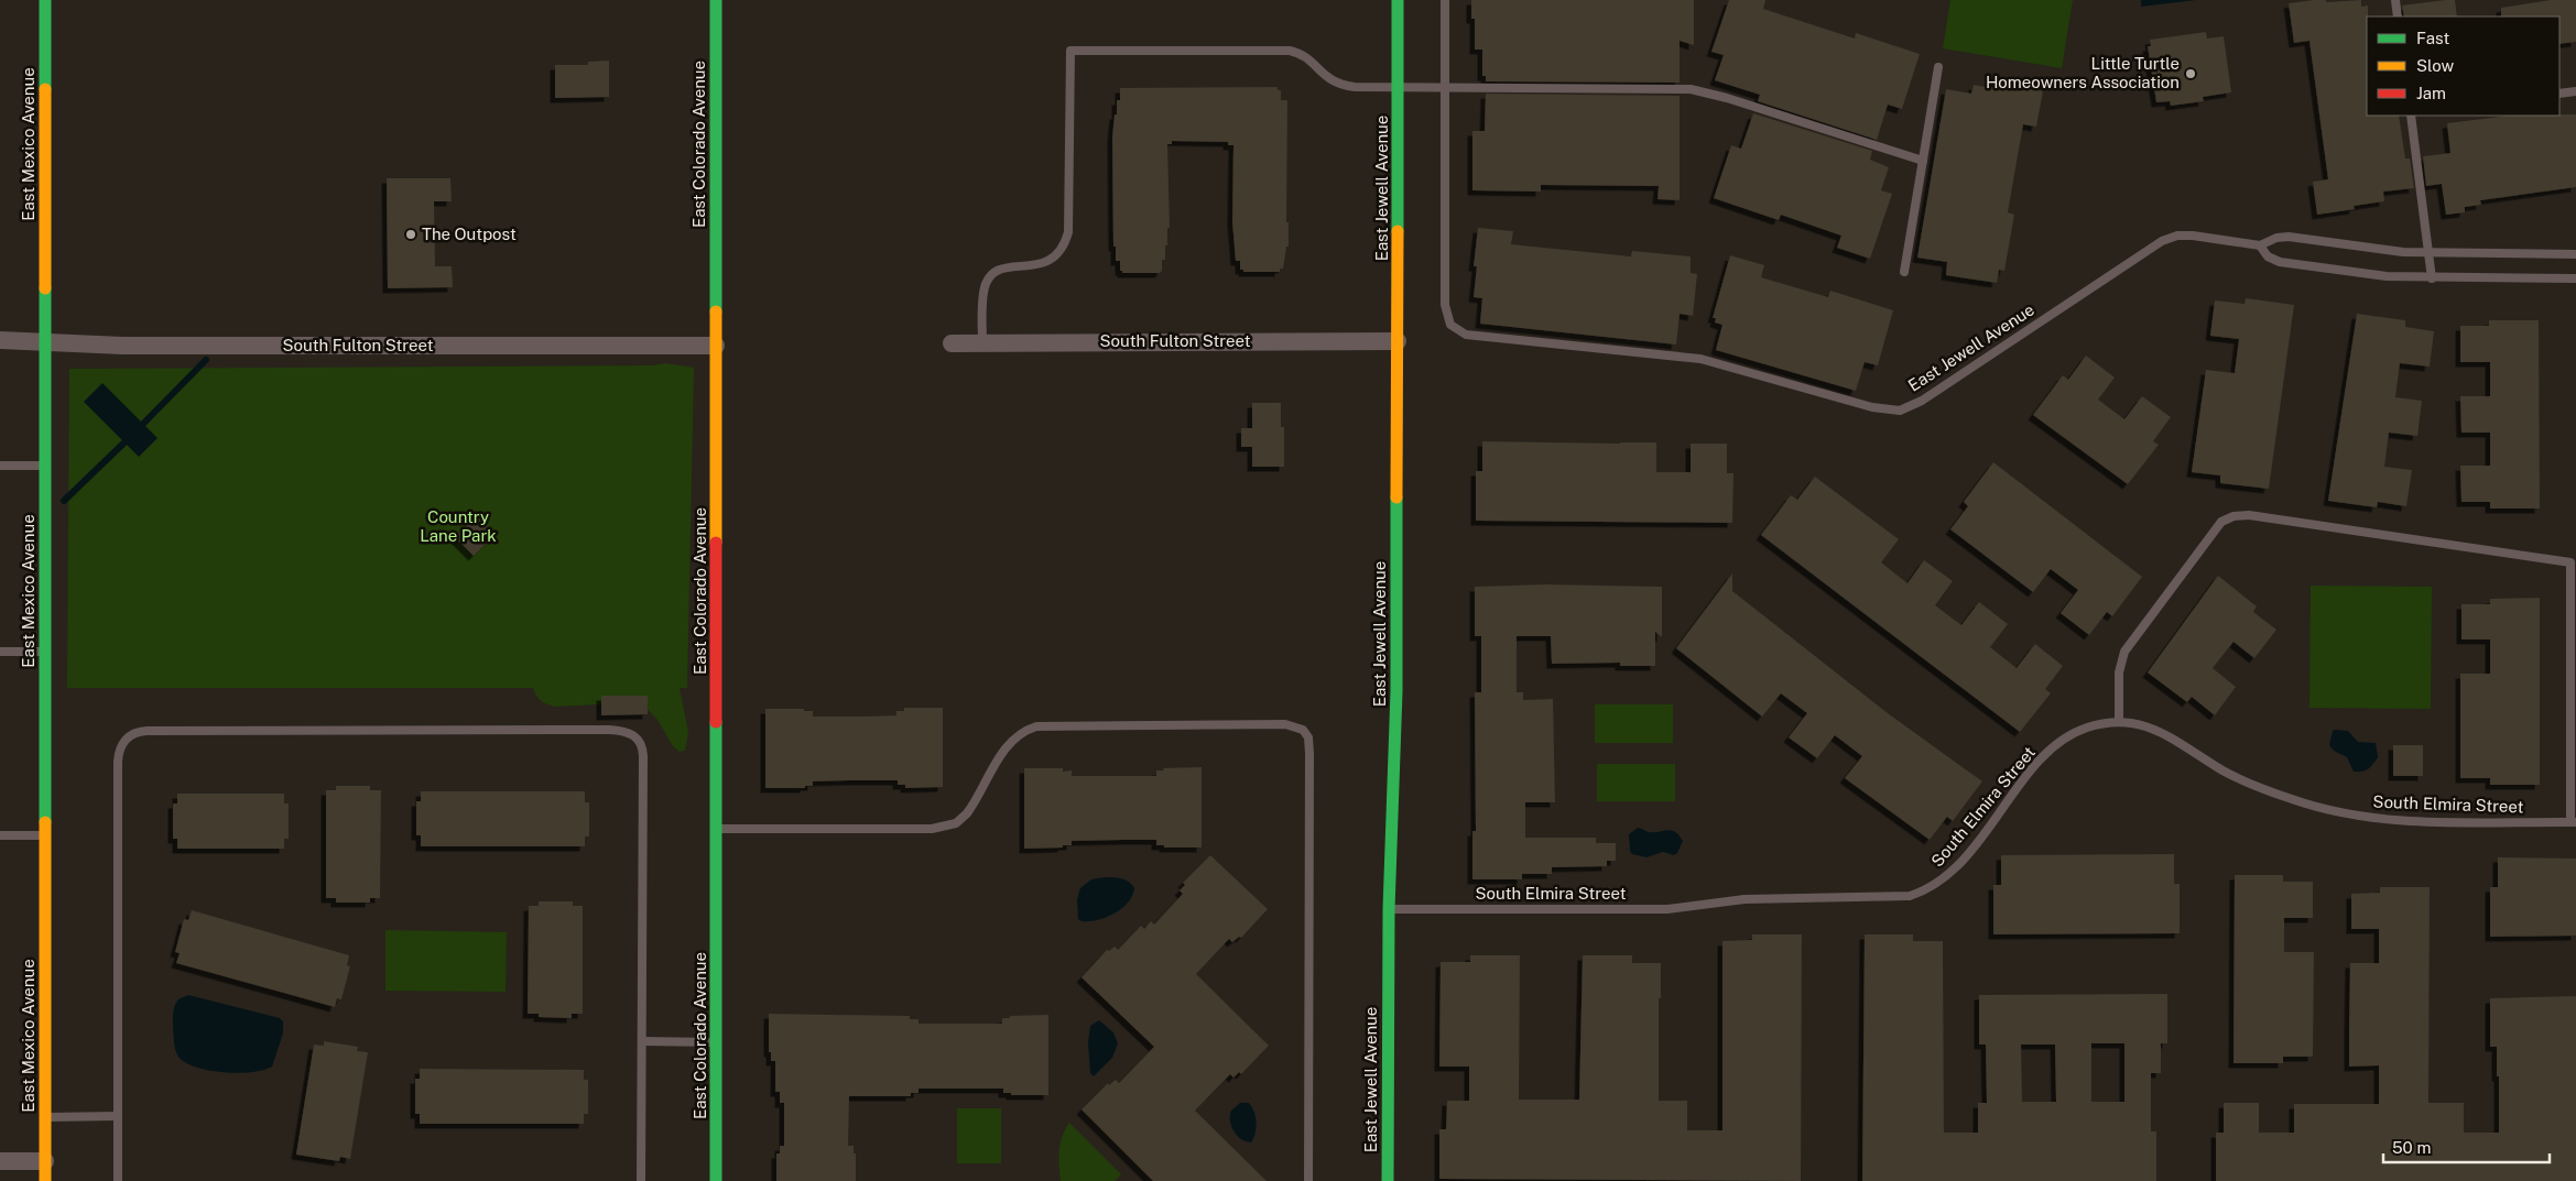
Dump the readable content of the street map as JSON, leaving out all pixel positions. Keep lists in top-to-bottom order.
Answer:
{
  "streets": {
    "street": [
      "East Mexico Avenue",
      "East Colorado Avenue",
      "East Jewell Avenue",
      "South Fulton Street"
    ],
    "lane": ["South Elmira Street"]
  },
  "crossings": [
    ["East Mexico Avenue", "South Fulton Street"],
    ["East Colorado Avenue", "South Fulton Street"],
    ["East Jewell Avenue", "South Fulton Street"],
    ["East Jewell Avenue", "South Elmira Street"]
  ],
  "parks": ["Country Lane Park"],
  "places": ["Little Turtle Homeowners Association", "The Outpost"],
  "legend": ["Fast", "Slow", "Jam"],
  "scale_bar": "50 m"
}
